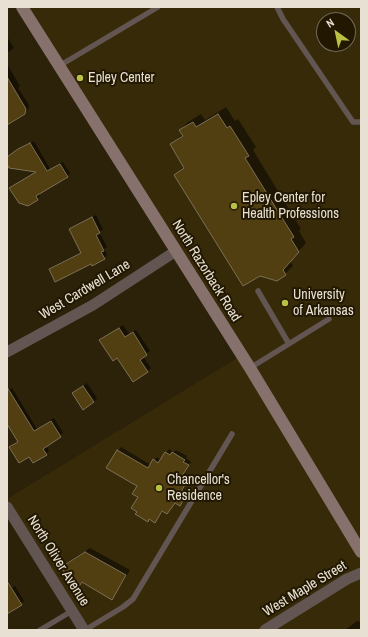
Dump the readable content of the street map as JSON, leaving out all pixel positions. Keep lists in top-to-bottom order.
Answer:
{
  "streets": {
    "street": [
      "North Razorback Road",
      "West Cardwell Lane",
      "North Oliver Avenue",
      "West Maple Street"
    ]
  },
  "crossings": [
    ["North Razorback Road", "West Cardwell Lane"]
  ],
  "places": [
    "Epley Center",
    "Epley Center for Health Professions",
    "University of Arkansas",
    "Chancellor's Residence"
  ],
  "north": "top left"
}
